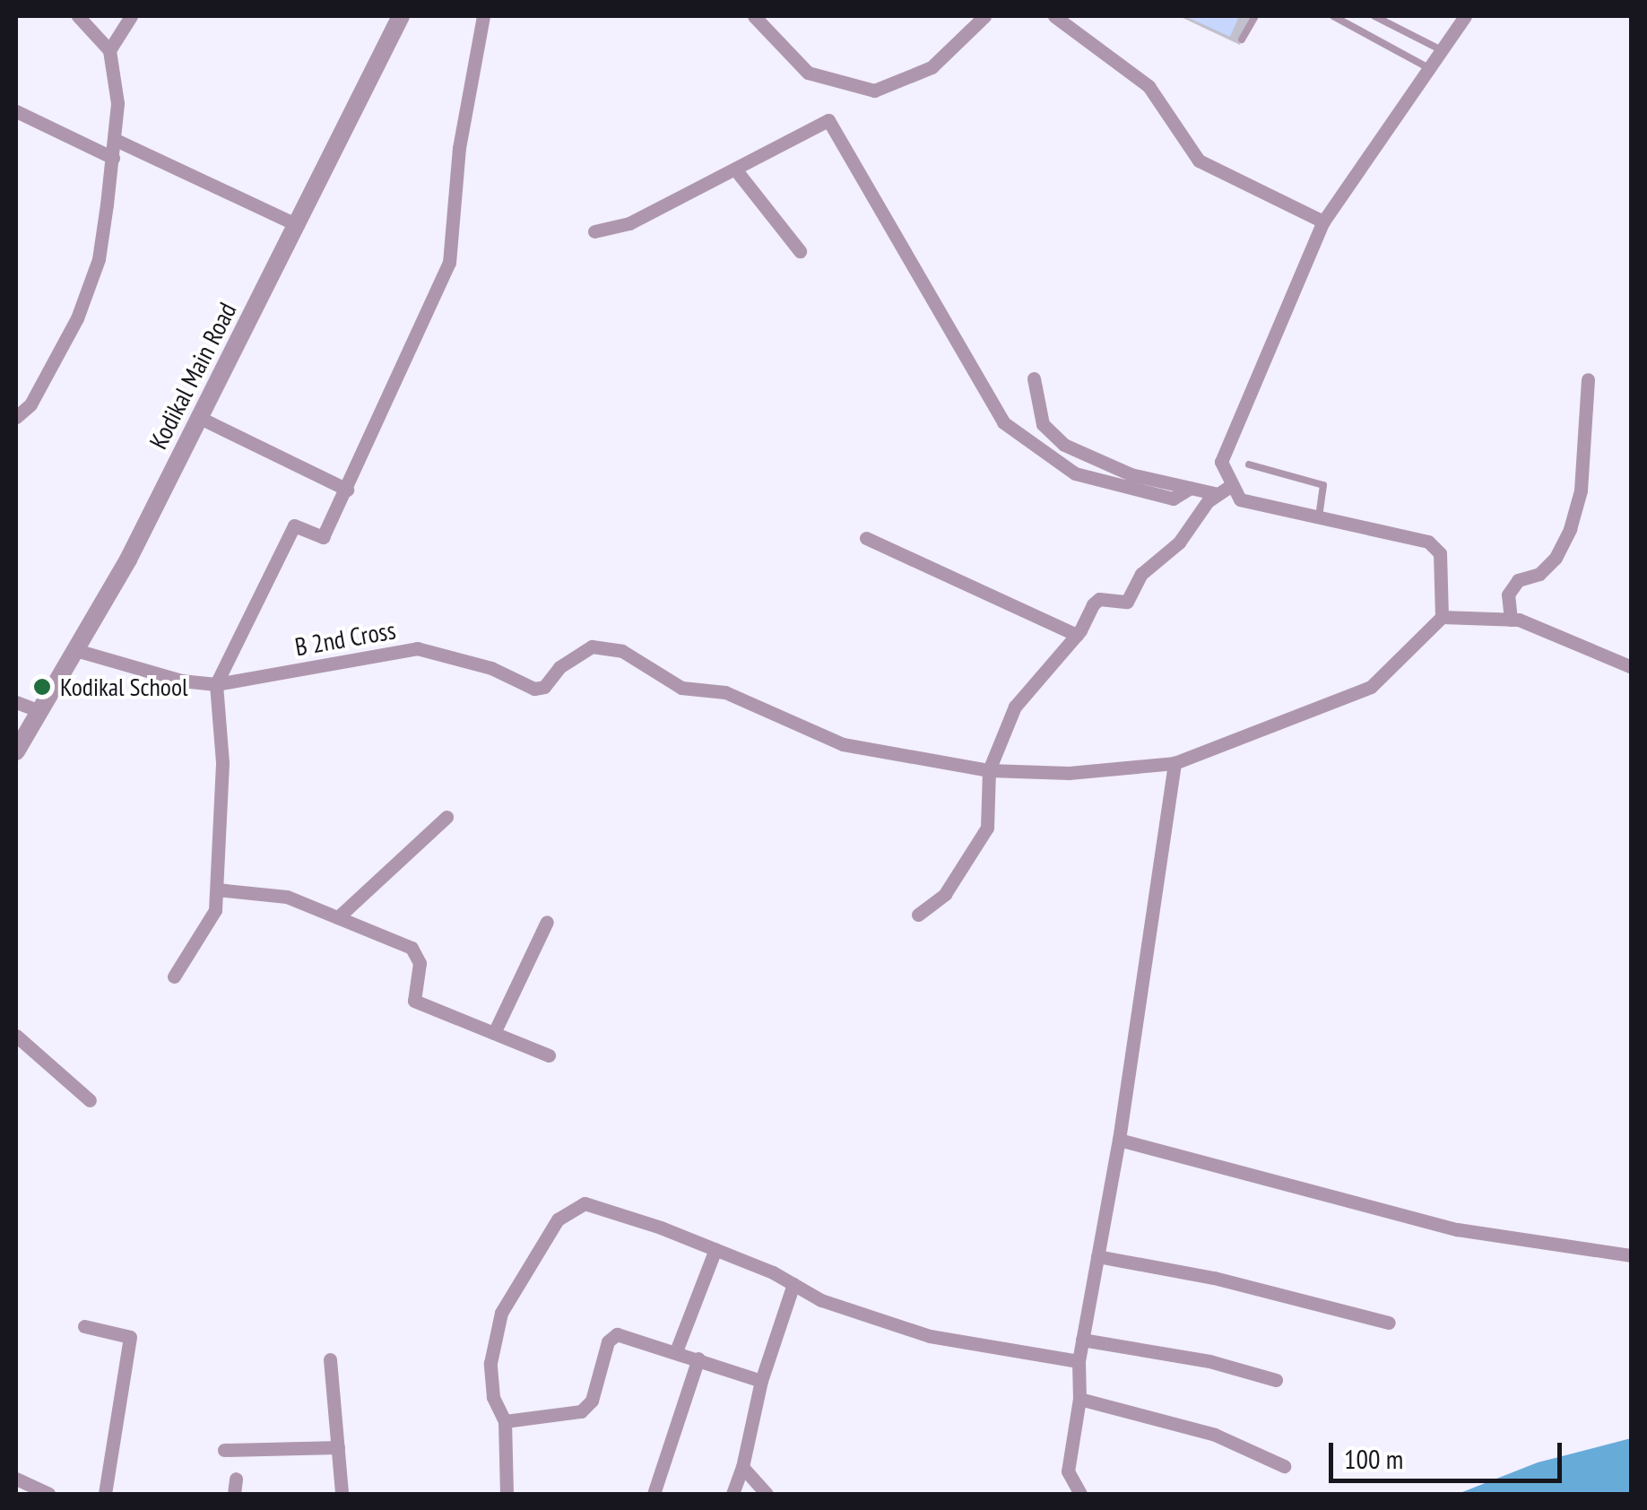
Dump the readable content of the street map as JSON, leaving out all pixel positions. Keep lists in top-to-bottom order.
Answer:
{
  "streets": {
    "street": ["Kodikal Main Road", "B 2nd Cross"]
  },
  "crossings": [
    ["Kodikal Main Road", "B 2nd Cross"]
  ],
  "places": ["Kodikal School"],
  "scale_bar": "100 m"
}
